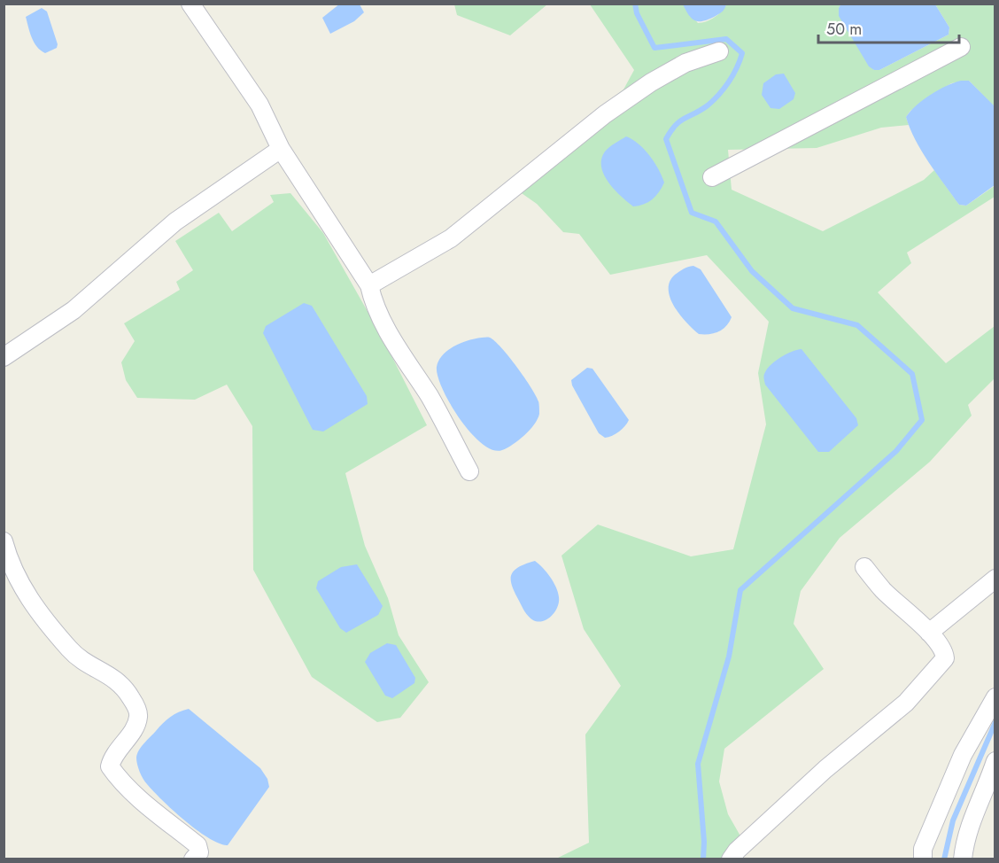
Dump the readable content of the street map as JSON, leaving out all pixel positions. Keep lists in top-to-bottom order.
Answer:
{
  "scale_bar": "50 m"
}
